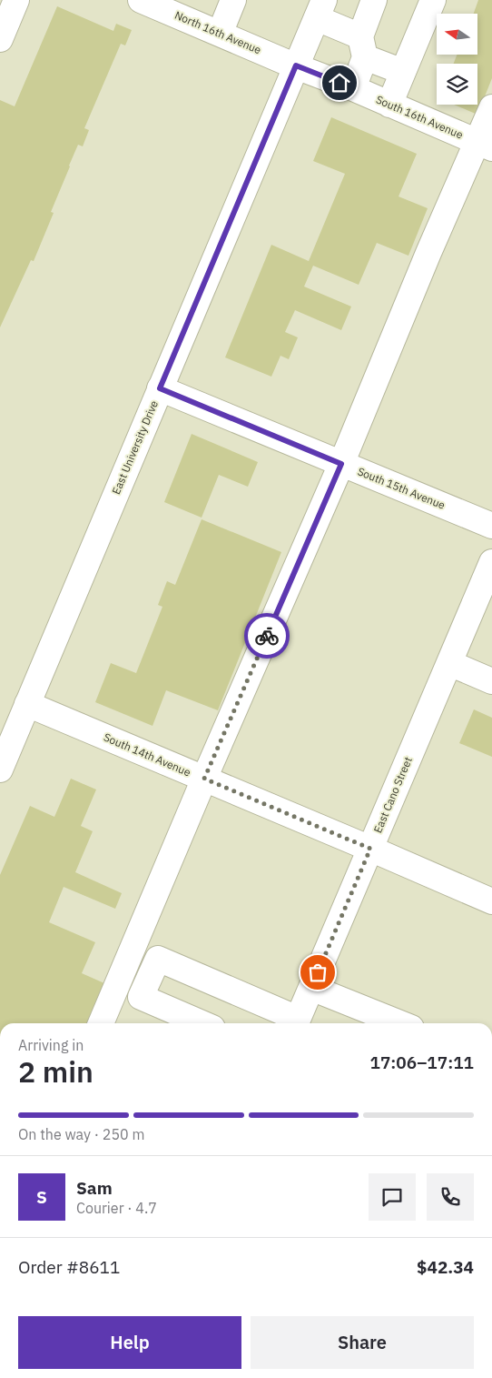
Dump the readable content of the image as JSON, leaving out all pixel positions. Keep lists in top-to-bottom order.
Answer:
{
  "streets": {
    "street": [
      "North 16th Avenue",
      "South 16th Avenue",
      "East University Drive",
      "South 15th Avenue",
      "South 14th Avenue",
      "East Cano Street"
    ]
  },
  "crossings": [
    ["North 16th Avenue", "South 16th Avenue"],
    ["North 16th Avenue", "East University Drive"],
    ["South 16th Avenue", "East University Drive"],
    ["East University Drive", "South 15th Avenue"],
    ["East University Drive", "South 14th Avenue"],
    ["South 14th Avenue", "East Cano Street"]
  ],
  "north": "left",
  "page": {
    "heading": ["2 min", "Arriving in", "17:06–17:11"],
    "panel": [
      "Sam",
      "Courier · 4.7",
      "Order #8611",
      "$42.34"
    ],
    "bar": "On the way · 250 m",
    "round": "S",
    "buttons": ["Help", "Share"]
  }
}
